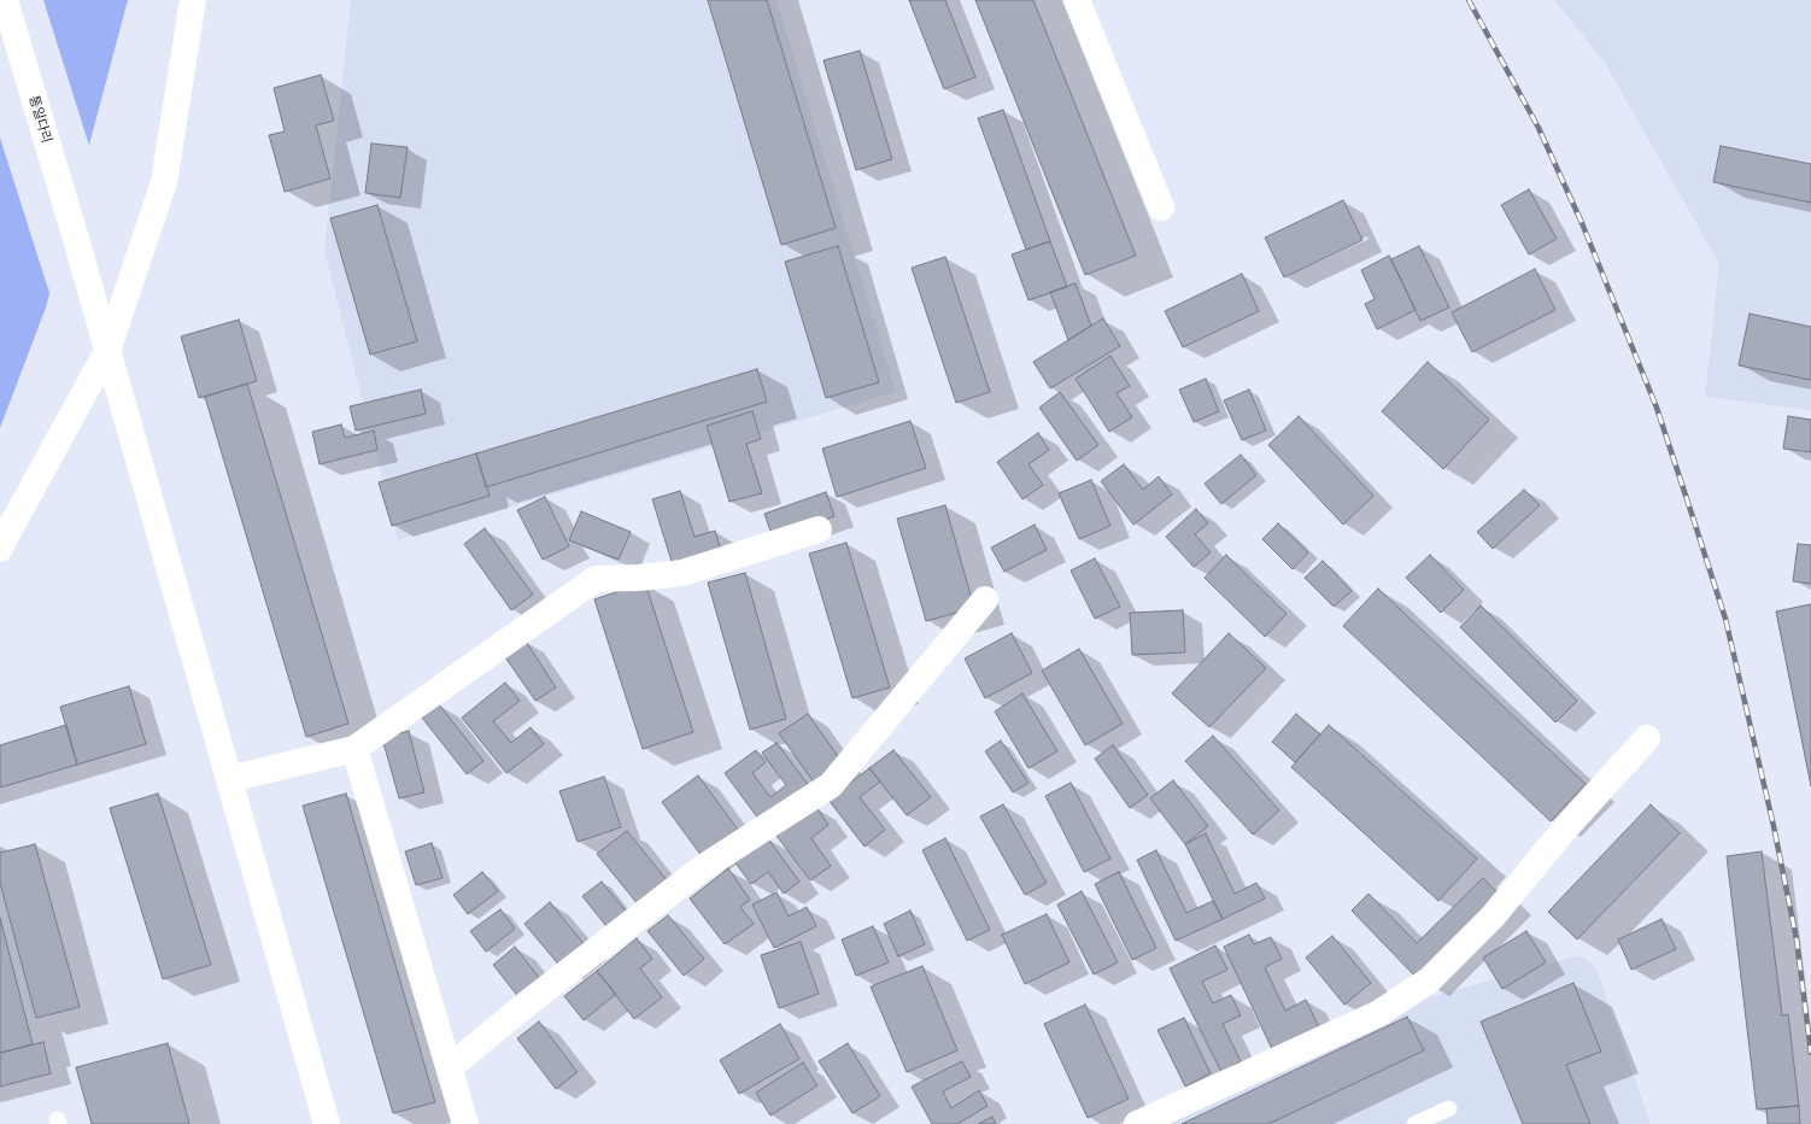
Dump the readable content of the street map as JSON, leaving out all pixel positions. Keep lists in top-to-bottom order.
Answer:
{
  "streets": {
    "street": ["통일다리"]
  }
}
